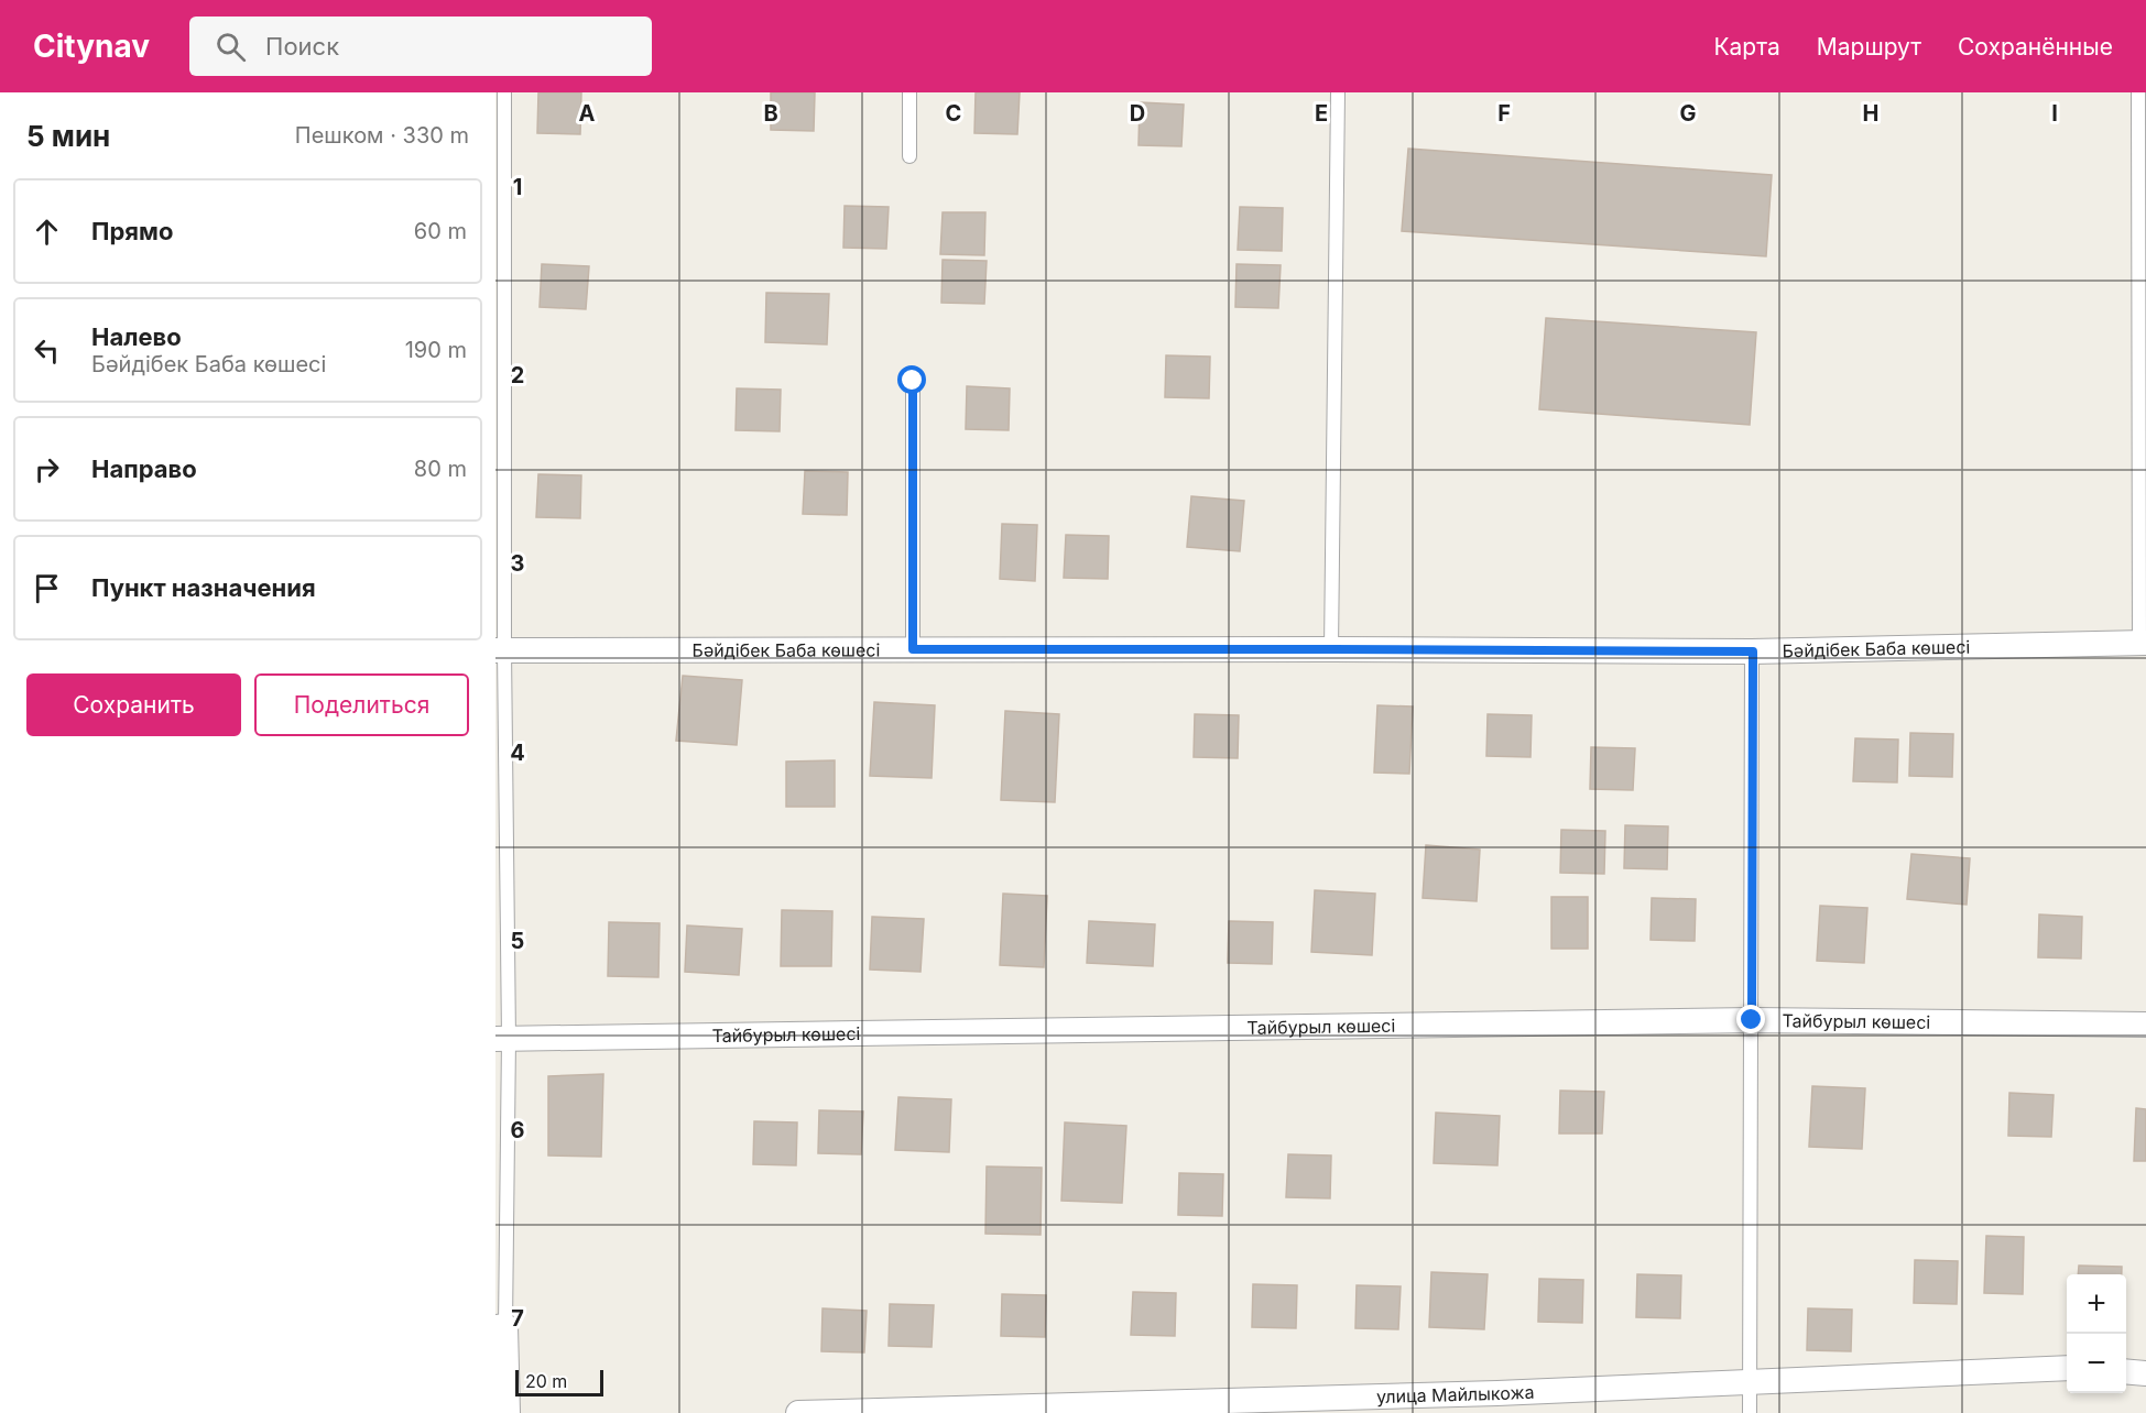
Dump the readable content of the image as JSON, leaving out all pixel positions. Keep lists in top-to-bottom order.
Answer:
{
  "streets": {
    "street": ["Бәйдібек Баба көшесі", "Тайбурыл көшесі", "улица Майлыкожа"]
  },
  "scale_bar": "20 m",
  "page": {
    "header": "Citynav",
    "search": "Поиск",
    "nav": ["Карта", "Маршрут", "Сохранённые"],
    "heading": ["5 мин", "Пешком · 330 m"],
    "list": [
      ["Прямо", "60 m"],
      ["Налево", "Бәйдібек Баба көшесі", "190 m"],
      ["Направо", "80 m"],
      "Пункт назначения"
    ],
    "buttons": ["Сохранить", "Поделиться"],
    "map_buttons": ["+", "−"],
    "scale": "20 m"
  },
  "grid": {
    "columns": [
      "A",
      "B",
      "C",
      "D",
      "E",
      "F",
      "G",
      "H",
      "I"
    ],
    "rows": [
      "1",
      "2",
      "3",
      "4",
      "5",
      "6",
      "7"
    ]
  }
}
